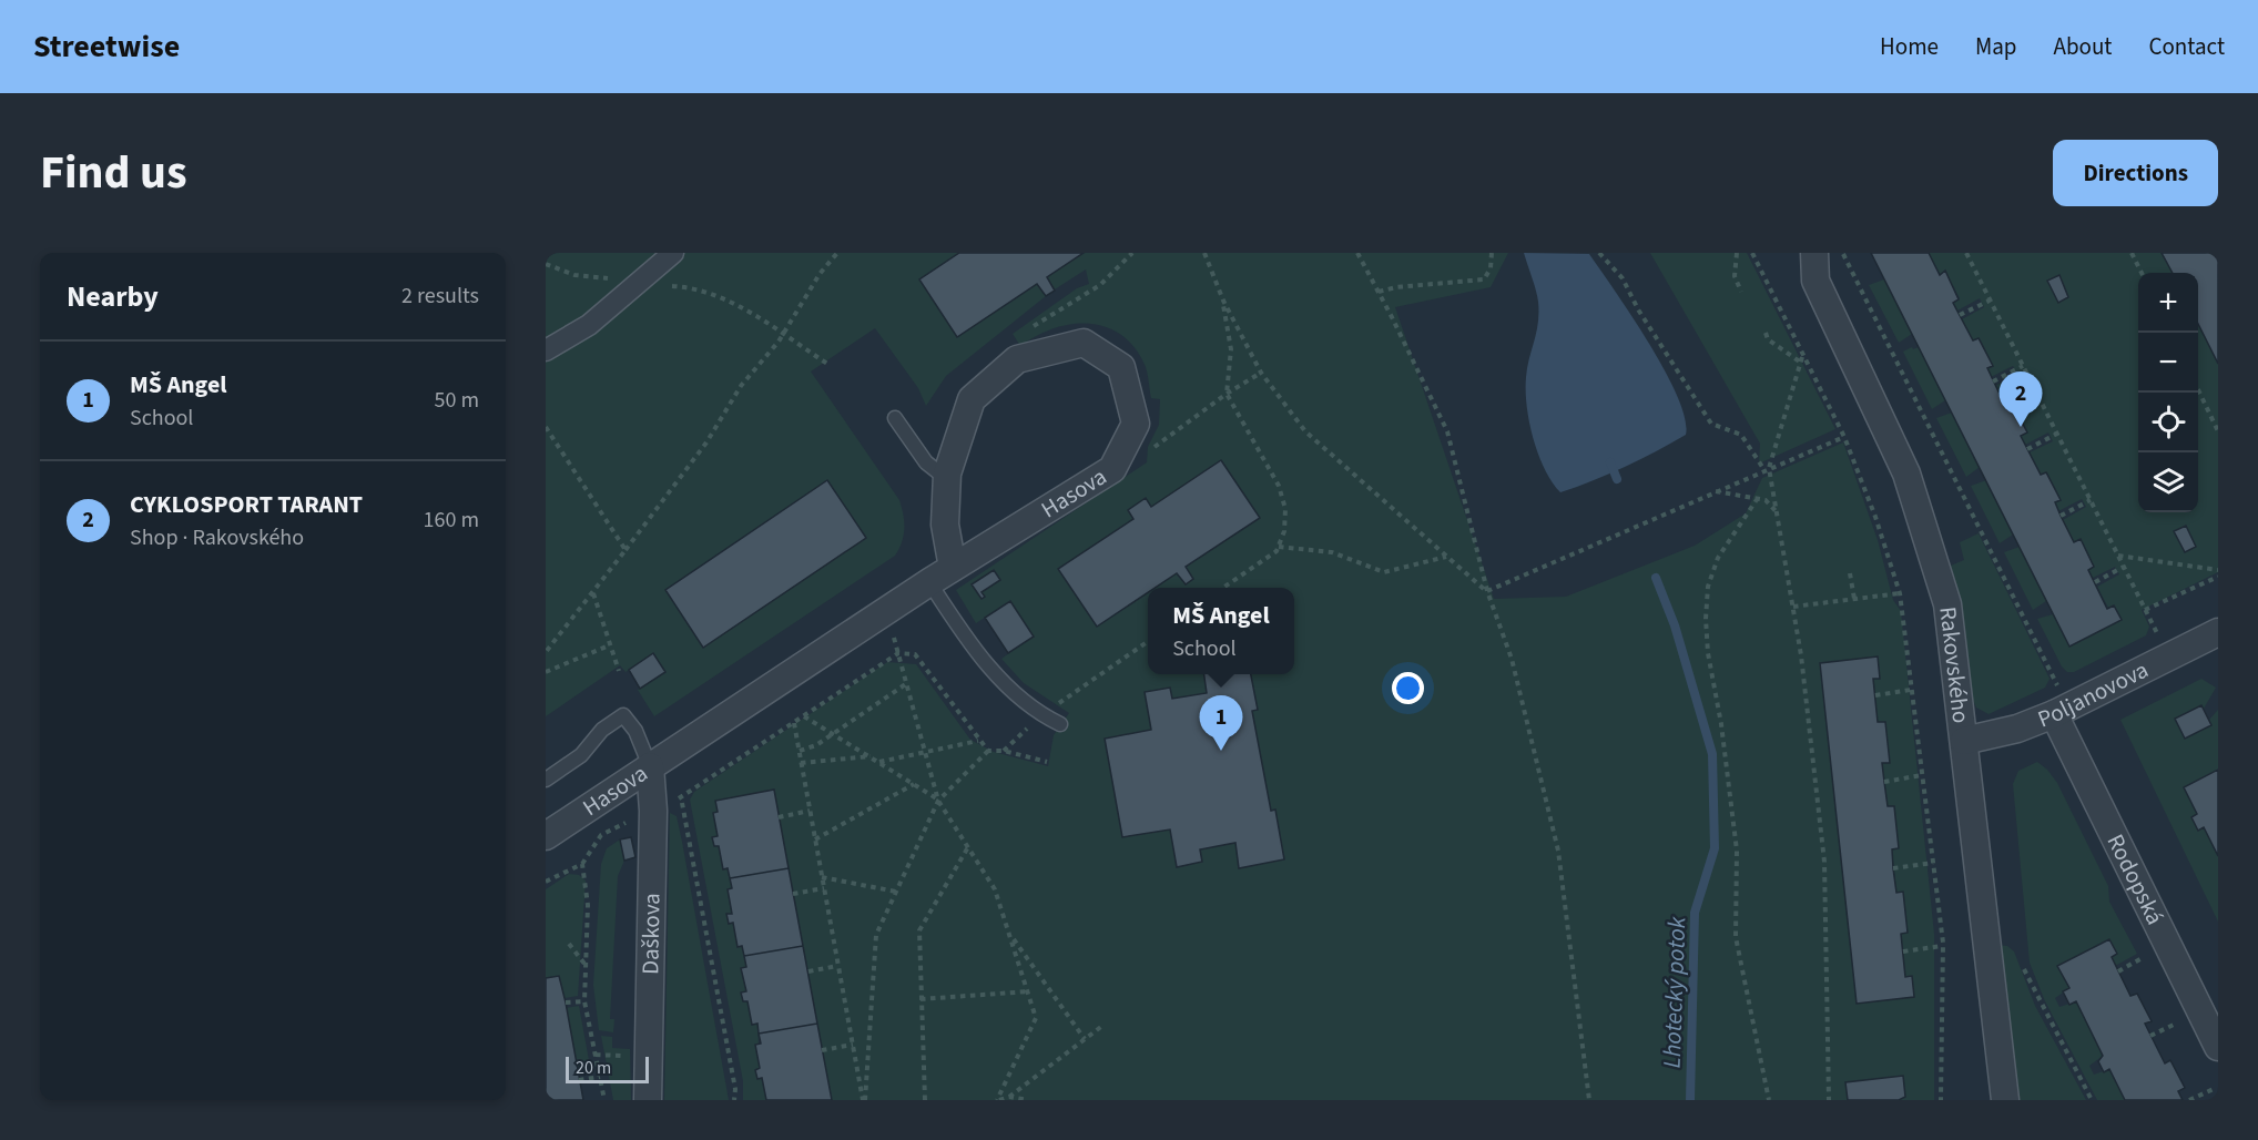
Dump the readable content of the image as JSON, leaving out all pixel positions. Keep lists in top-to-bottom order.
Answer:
{
  "streets": {
    "street": [
      "Hasova",
      "Rakovského",
      "Poljanovova",
      "Rodopská",
      "Daškova"
    ]
  },
  "crossings": [
    ["Hasova", "Daškova"],
    ["Rakovského", "Poljanovova"],
    ["Poljanovova", "Rodopská"]
  ],
  "water": ["Lhotecký potok"],
  "scale_bar": "20 m",
  "page": {
    "header": "Streetwise",
    "nav": [
      "Home",
      "Map",
      "About",
      "Contact"
    ],
    "title": "Find us",
    "buttons": "Directions",
    "heading": ["Nearby", "2 results"],
    "map_buttons": ["+", "−"],
    "list": [
      {
        "mark": "1",
        "name": "MŠ Angel",
        "note": "School",
        "value": "50 m"
      },
      {
        "mark": "2",
        "name": "CYKLOSPORT TARANT",
        "note": "Shop · Rakovského",
        "value": "160 m"
      }
    ],
    "pins": ["2", "1"],
    "popup": ["MŠ Angel", "School"],
    "scale": "20 m"
  }
}
